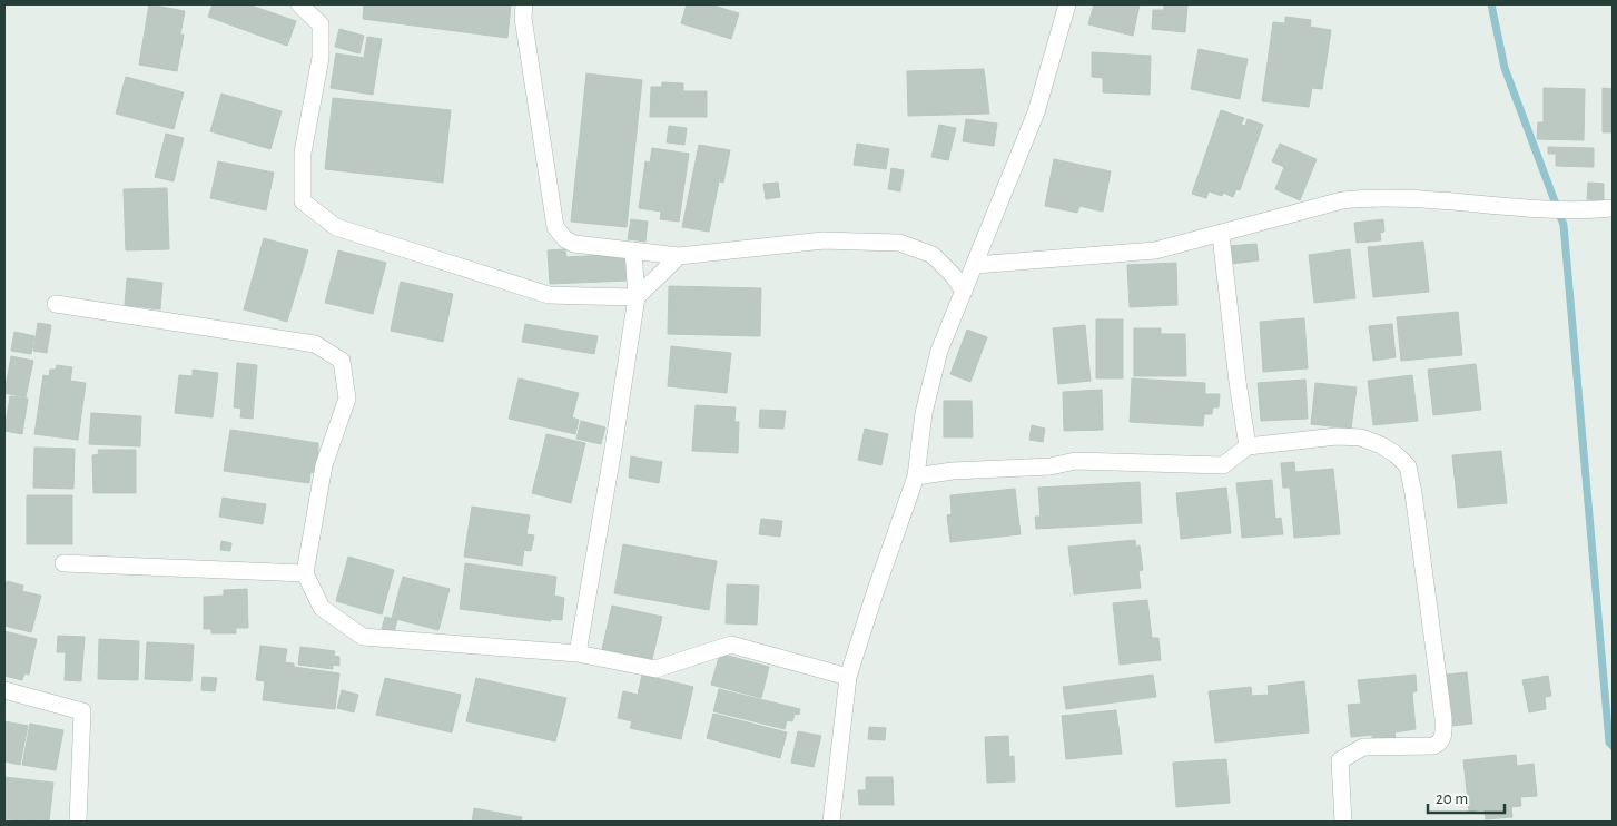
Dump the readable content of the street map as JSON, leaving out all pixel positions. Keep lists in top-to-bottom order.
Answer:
{
  "scale_bar": "20 m"
}
